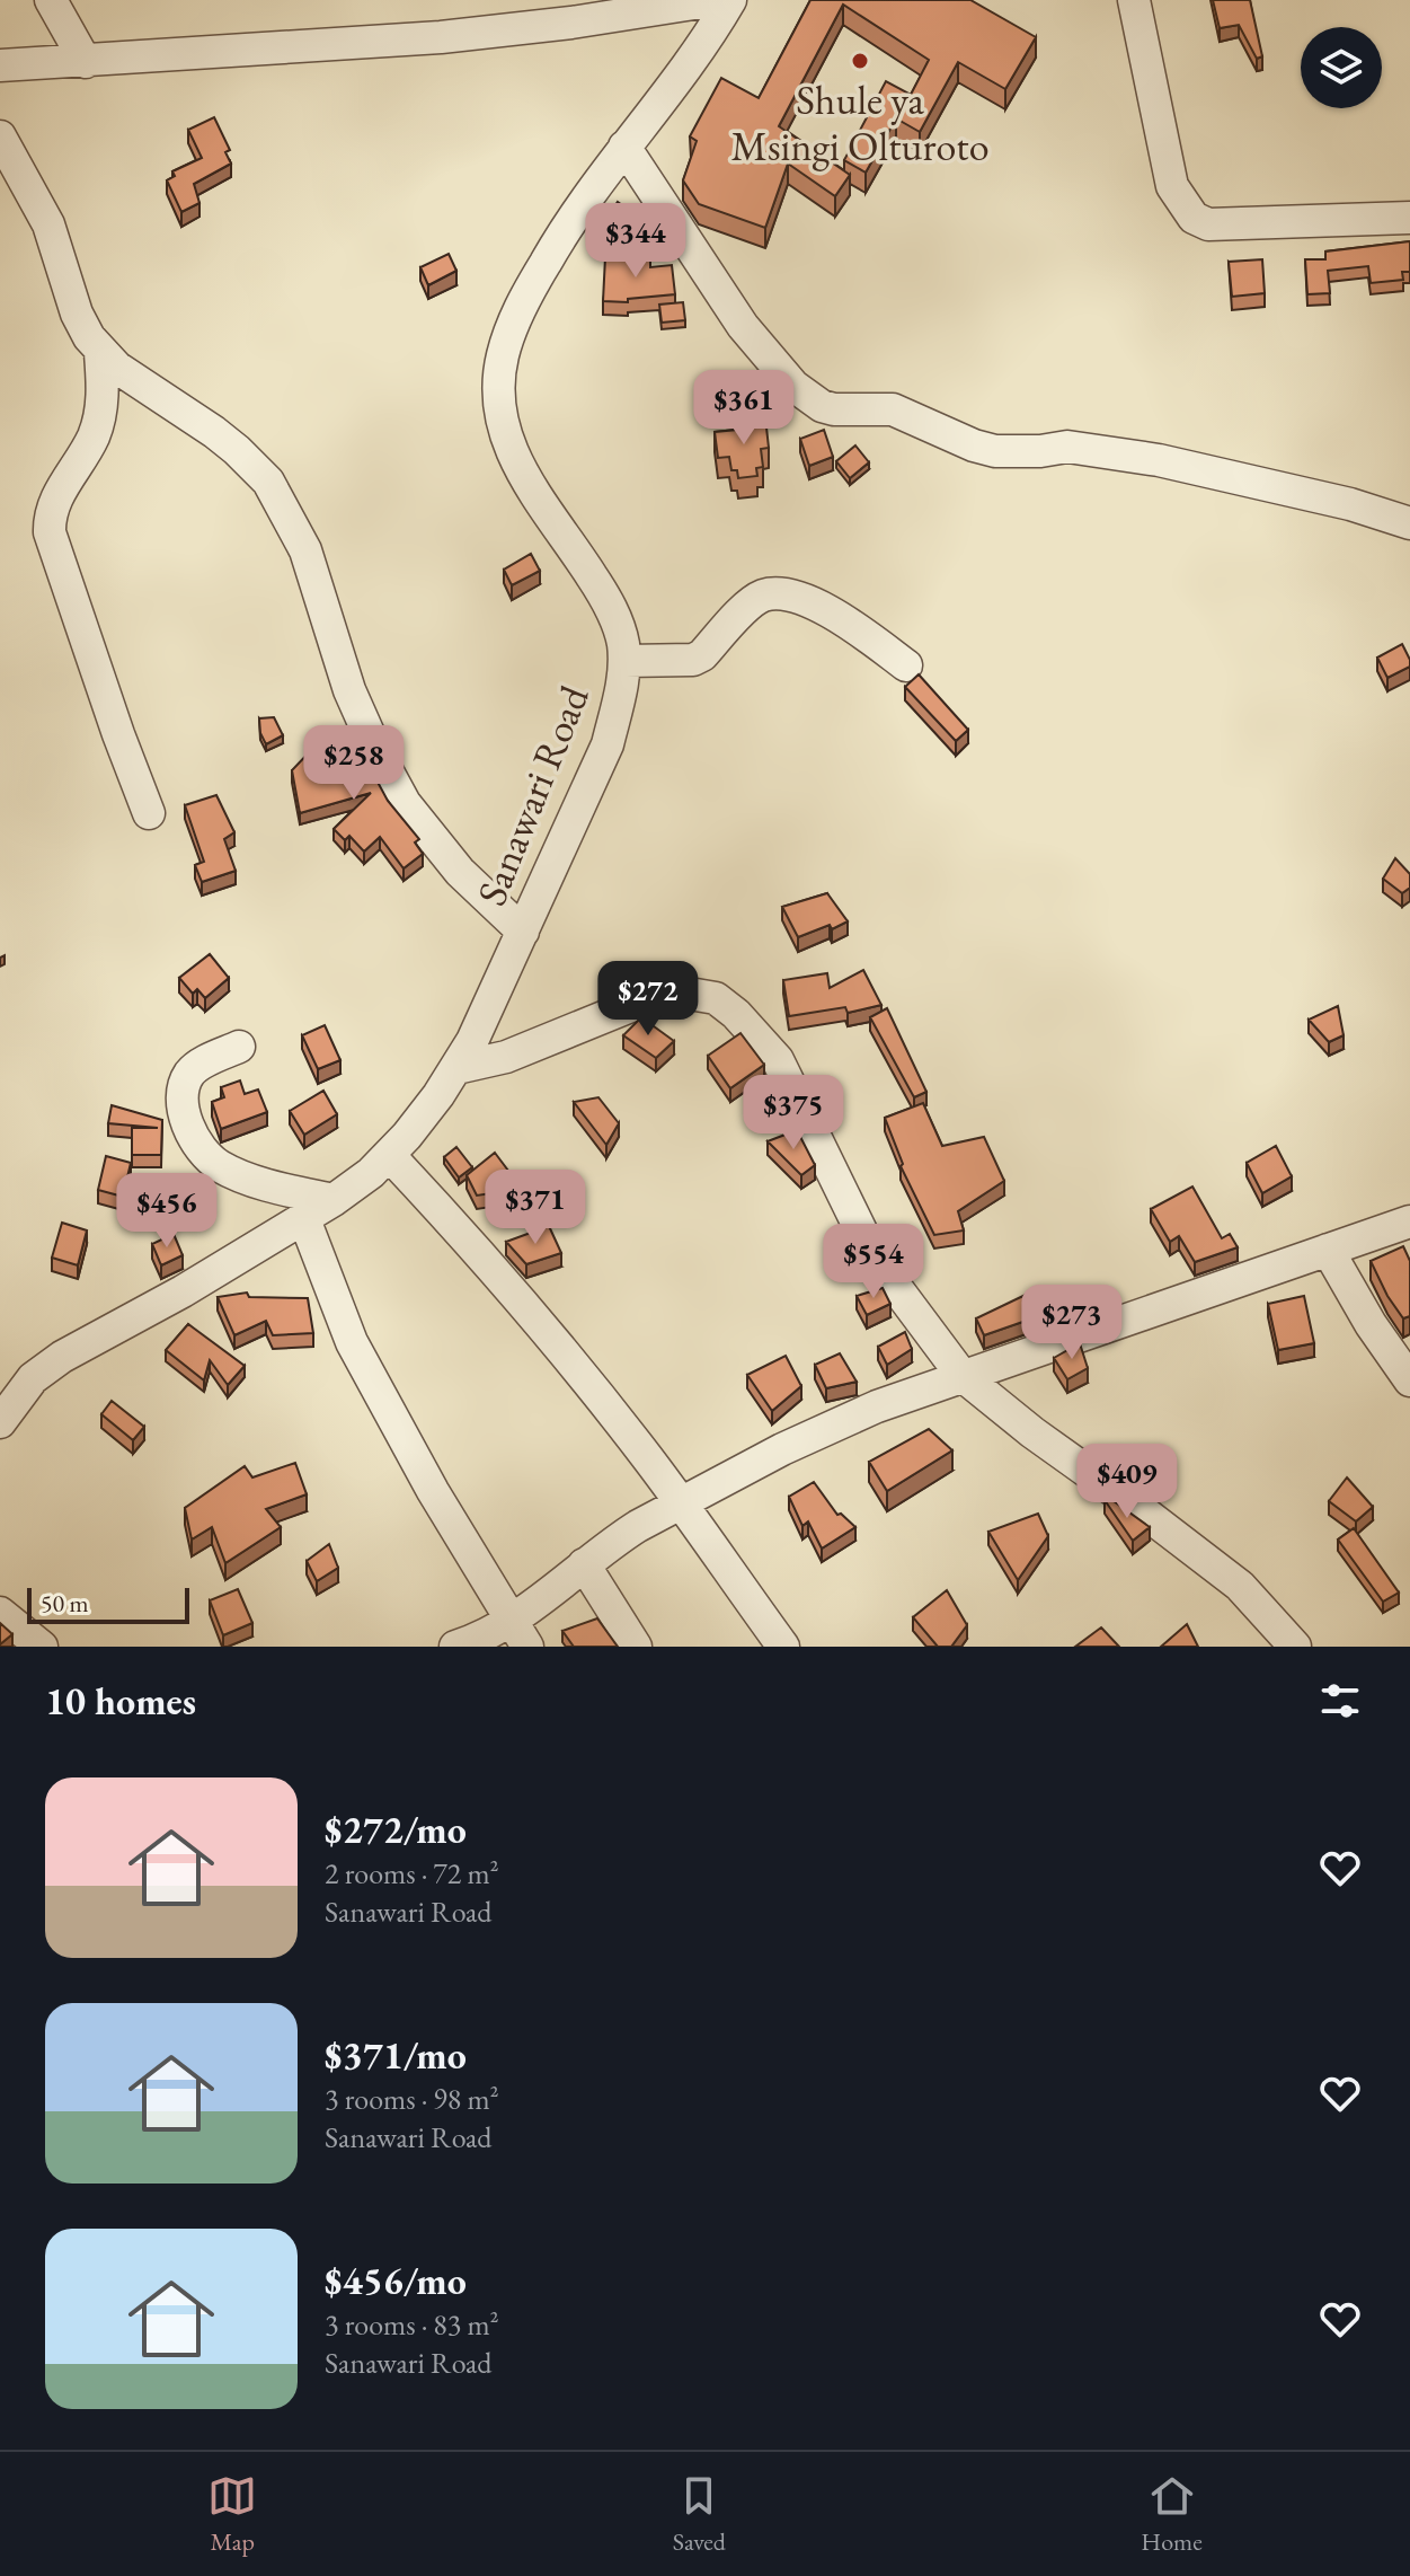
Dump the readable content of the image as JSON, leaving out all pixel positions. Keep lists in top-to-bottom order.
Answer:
{
  "streets": {
    "street": ["Sanawari Road"]
  },
  "places": ["Shule ya Msingi Olturoto"],
  "scale_bar": "50 m",
  "page": {
    "price": [
      "$344",
      "$361",
      "$258",
      "$272",
      "$375",
      "$371",
      "$456",
      "$554",
      "$273",
      "$409"
    ],
    "scale": "50 m",
    "heading": "10 homes",
    "list": [
      {
        "name": "$272/mo",
        "note": "2 rooms · 72 m² · Sanawari Road"
      },
      {
        "name": "$371/mo",
        "note": "3 rooms · 98 m² · Sanawari Road"
      },
      {
        "name": "$456/mo",
        "note": "3 rooms · 83 m² · Sanawari Road"
      }
    ],
    "tabs": ["Map", "Saved", "Home"]
  }
}
